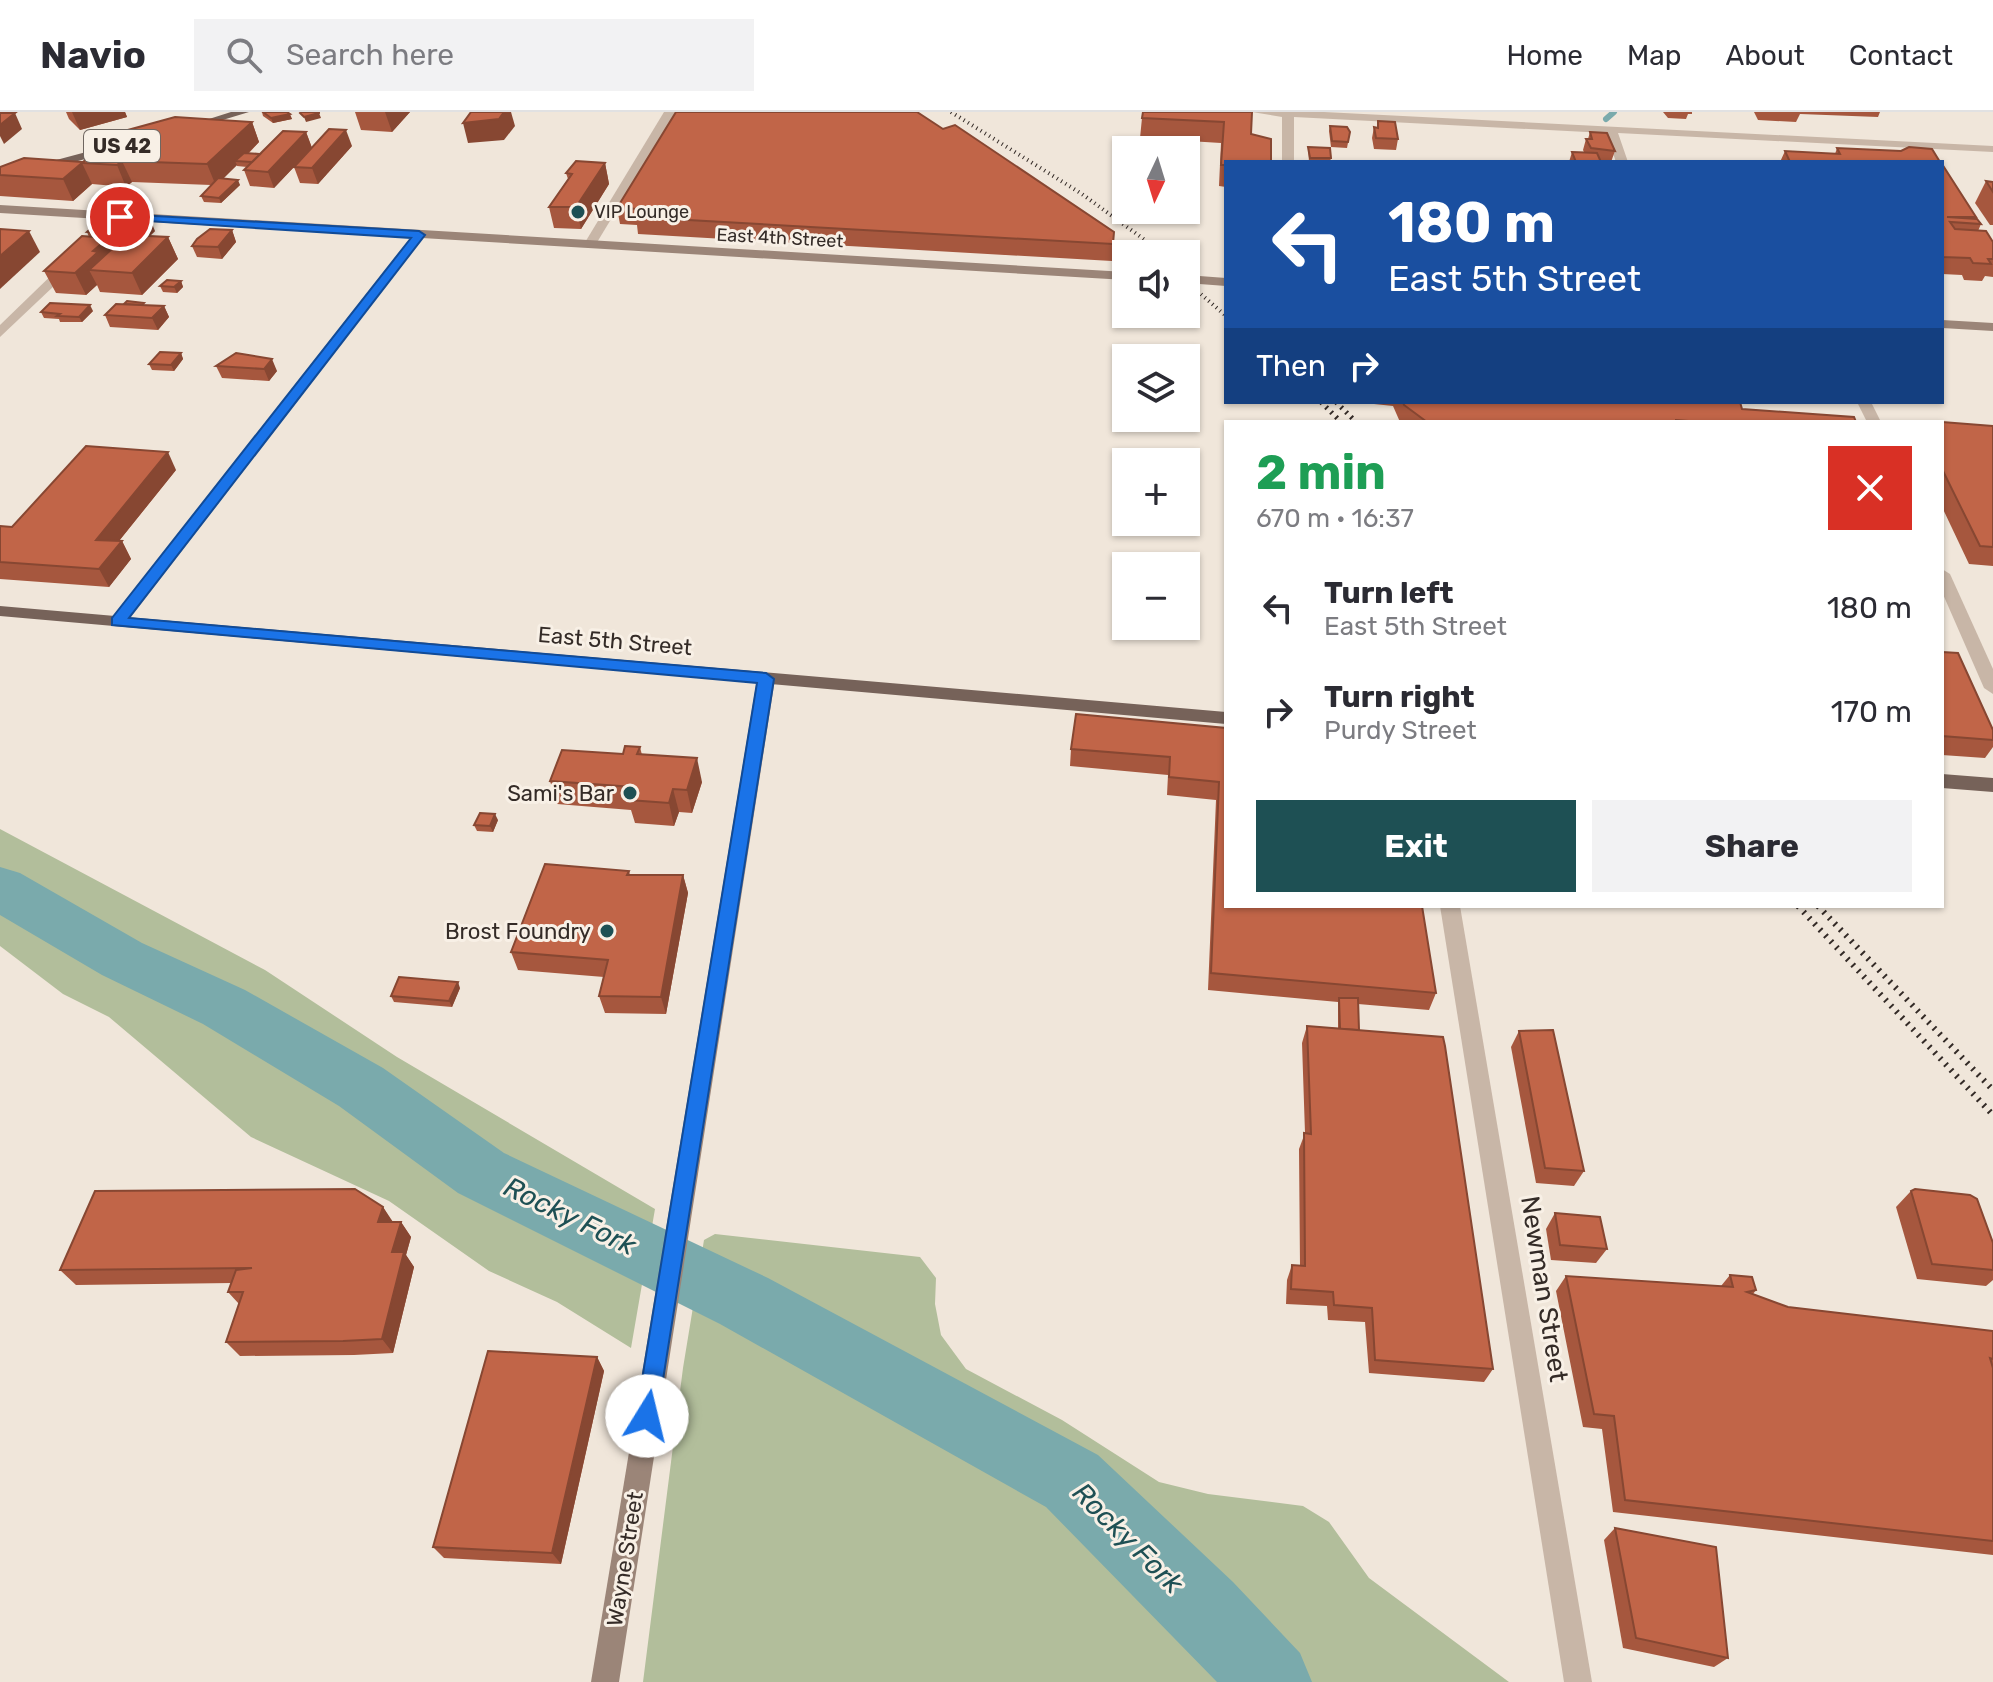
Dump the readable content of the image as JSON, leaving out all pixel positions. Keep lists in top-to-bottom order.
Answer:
{
  "streets": {
    "main road": [
      "US 42",
      "East 4th Street",
      "East 5th Street",
      "Wayne Street"
    ],
    "street": ["Newman Street"]
  },
  "crossings": [
    ["East 5th Street", "Wayne Street"]
  ],
  "water": ["Rocky Fork"],
  "places": ["VIP Lounge", "Sami's Bar", "Brost Foundry"],
  "north": "bottom",
  "page": {
    "header": "Navio",
    "search": "Search here",
    "nav": [
      "Home",
      "Map",
      "About",
      "Contact"
    ],
    "map_buttons": ["+", "−"],
    "turn": ["180 m", "East 5th Street"],
    "then": "Then",
    "heading": ["2 min", "670 m · 16:37"],
    "list": [
      {
        "name": "Turn left",
        "note": "East 5th Street",
        "value": "180 m"
      },
      {
        "name": "Turn right",
        "note": "Purdy Street",
        "value": "170 m"
      }
    ],
    "buttons": ["Exit", "Share"]
  }
}
